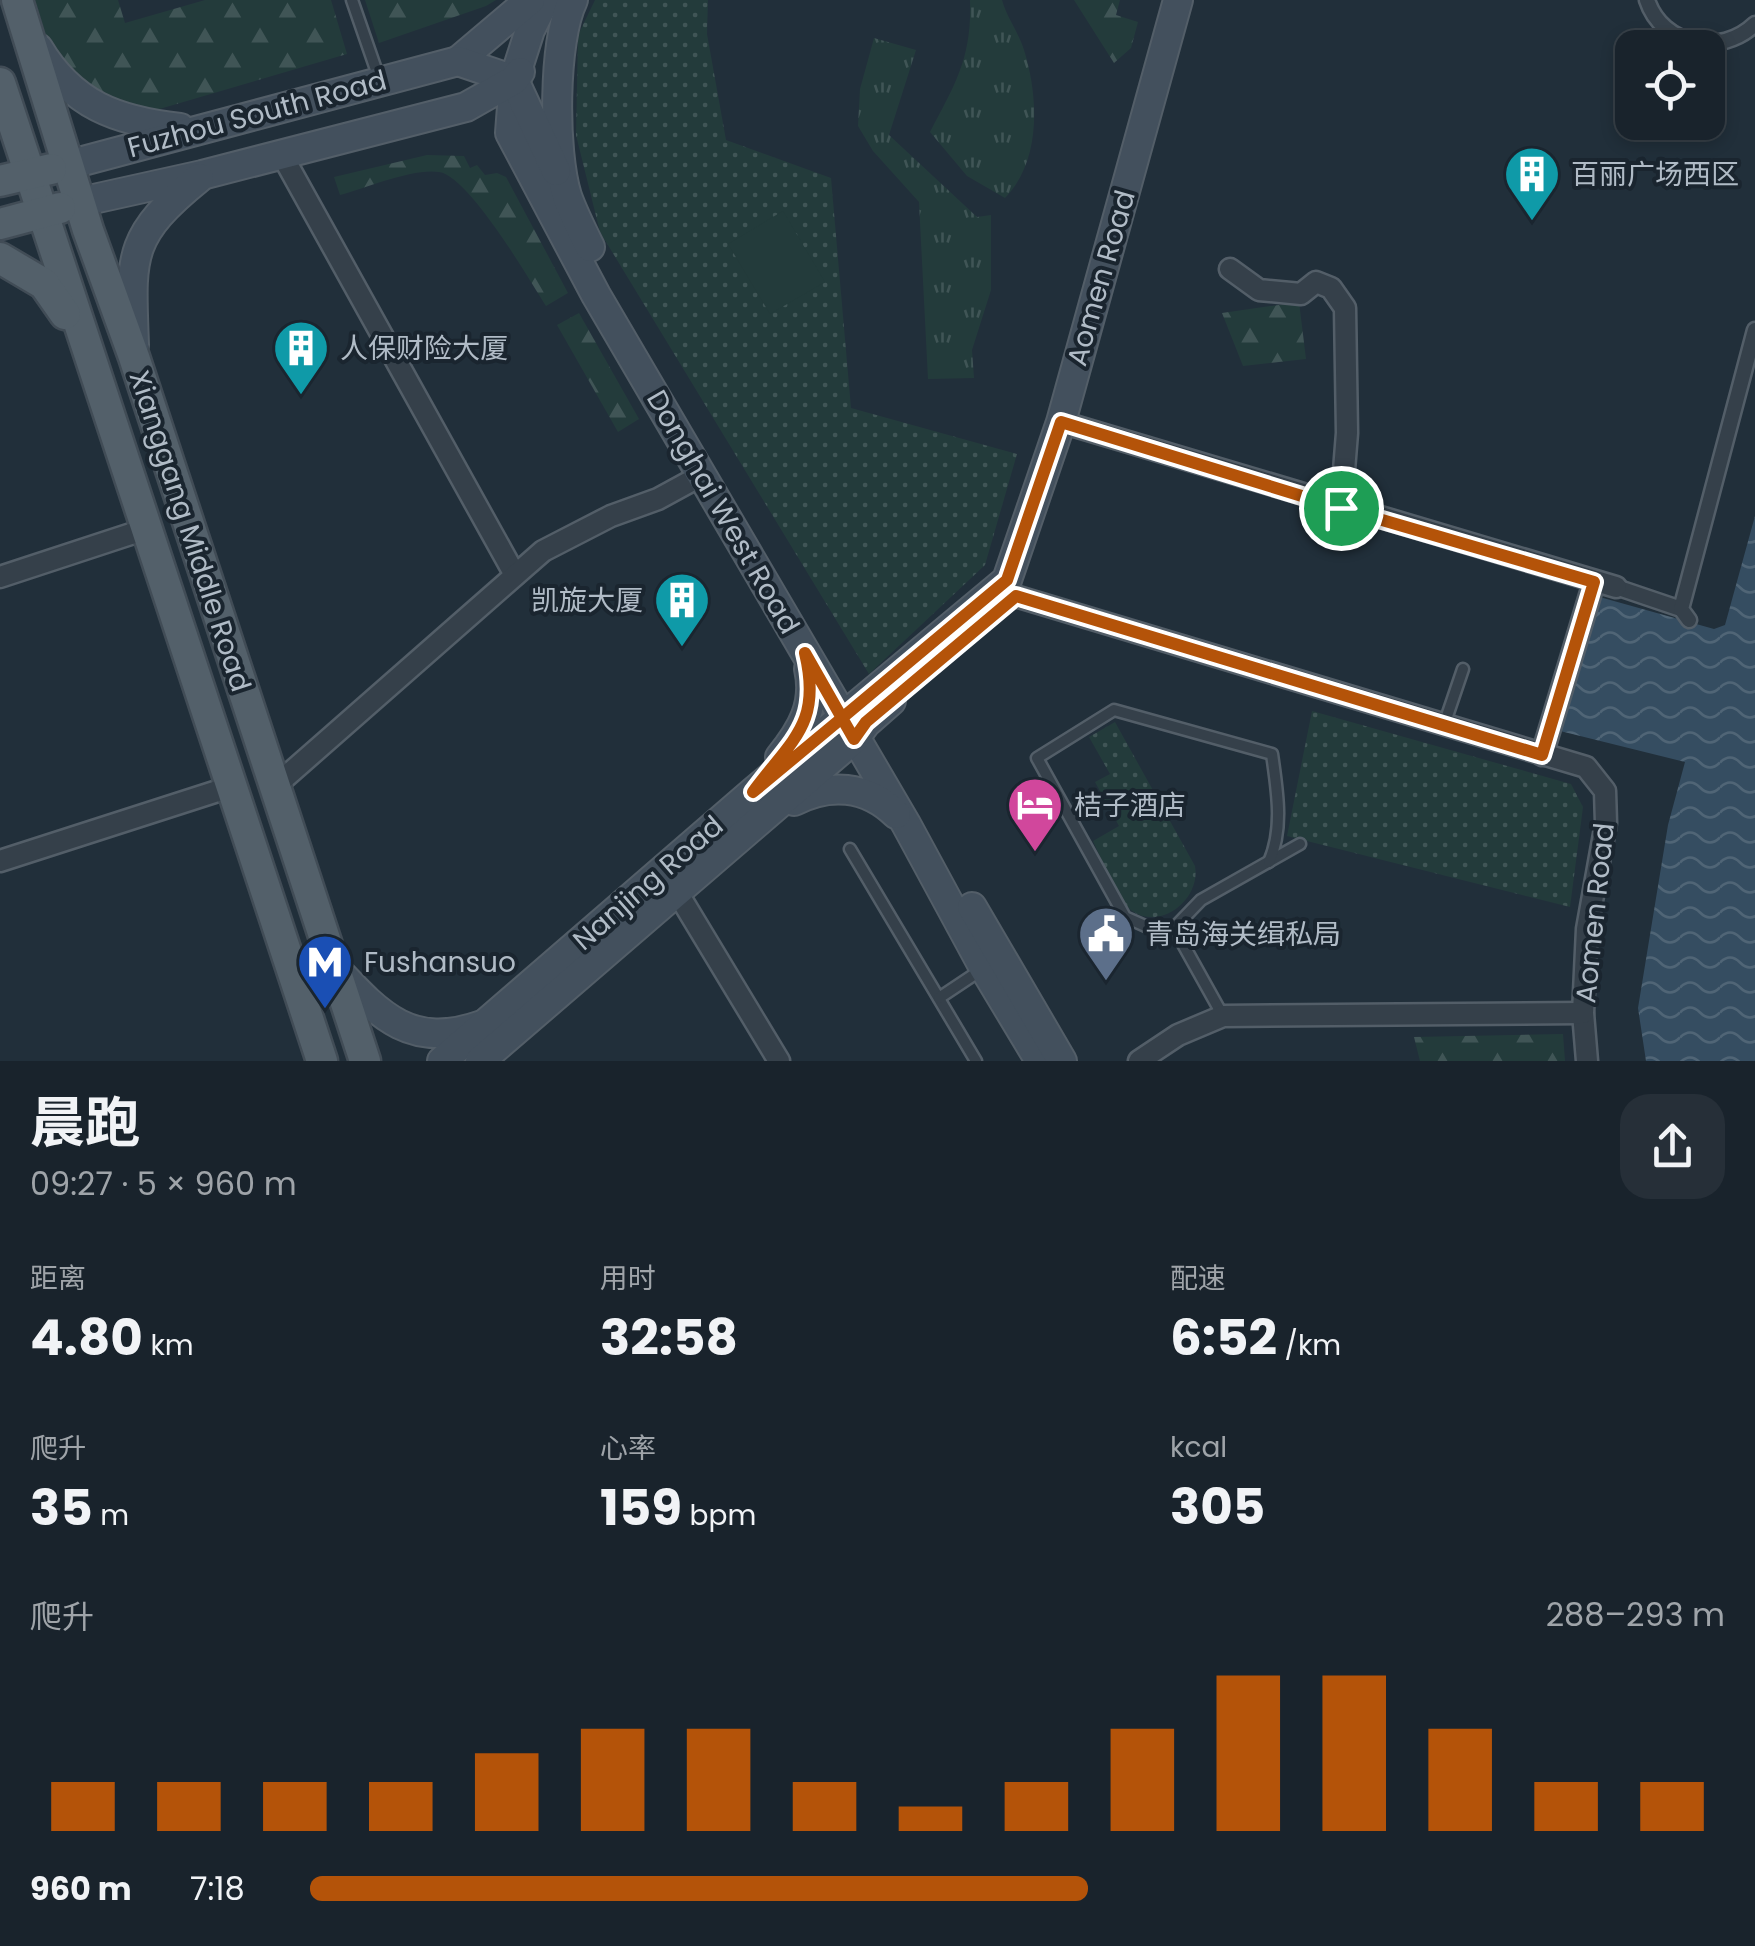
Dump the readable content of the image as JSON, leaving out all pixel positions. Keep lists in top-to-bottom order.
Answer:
{
  "streets": {
    "main road": [
      "Fuzhou South Road",
      "Aomen Road",
      "Donghai West Road",
      "Xianggang Middle Road",
      "Nanjing Road"
    ]
  },
  "crossings": [
    ["Fuzhou South Road", "Donghai West Road"],
    ["Fuzhou South Road", "Xianggang Middle Road"],
    ["Aomen Road", "Nanjing Road"],
    ["Donghai West Road", "Nanjing Road"]
  ],
  "places": {
    "building": ["百丽广场西区", "人保财险大厦", "凯旋大厦"],
    "hotel": ["桔子酒店"],
    "public building": ["青岛海关缉私局"],
    "metro station": ["Fushansuo"]
  },
  "page": {
    "heading": ["晨跑", "09:27 · 5 × 960 m"],
    "stats": [
      ["距离", "4.80 km"],
      ["用时", "32:58"],
      ["配速", "6:52 /km"],
      ["爬升", "35 m"],
      ["心率", "159 bpm"],
      ["kcal", "305"]
    ],
    "chart": ["爬升", "288–293 m"],
    "list": [
      {
        "name": "960 m",
        "note": "7:18"
      }
    ]
  }
}
